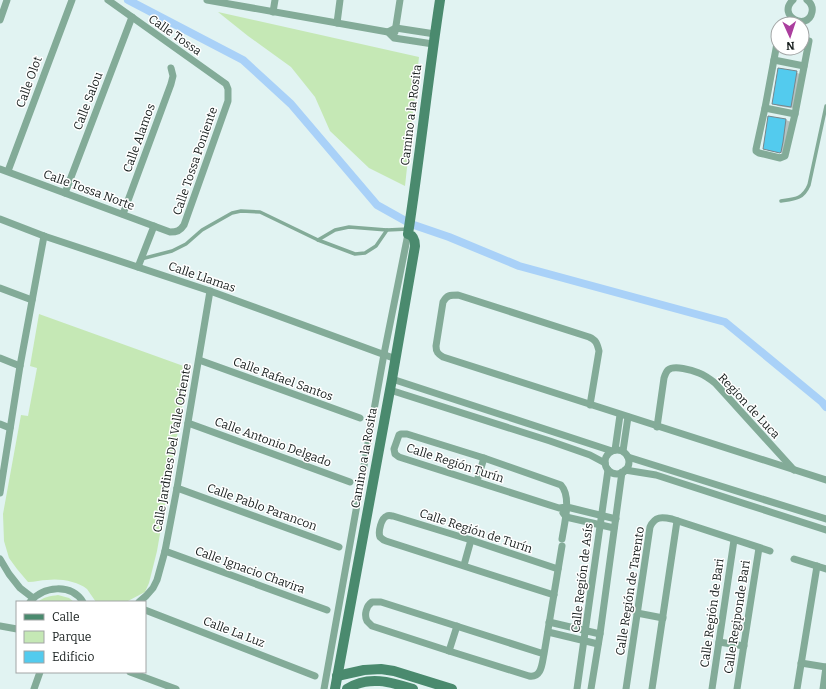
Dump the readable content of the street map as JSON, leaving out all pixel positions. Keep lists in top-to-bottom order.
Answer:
{
  "streets": {
    "street": [
      "Calle Tossa",
      "Calle Olot",
      "Calle Salou",
      "Camino a la Rosita",
      "Calle Alamos",
      "Calle Tossa Poniente",
      "Calle Tossa Norte",
      "Calle Llamas",
      "Calle Rafael Santos",
      "Region de Luca",
      "Calle Antonio Delgado",
      "Calle Jardines Del Valle Oriente",
      "Calle Región Turín",
      "Calle Pablo Parancon",
      "Calle Región de Turín",
      "Calle Ignacio Chavira",
      "Calle Región de Asís",
      "Calle Región de Tarento",
      "Calle Región de Bari",
      "Calle Regiponde Bari",
      "Calle La Luz"
    ]
  },
  "crossings": [
    ["Calle Tossa", "Calle Salou"],
    ["Calle Tossa", "Calle Tossa Poniente"],
    ["Calle Olot", "Calle Tossa Norte"],
    ["Calle Salou", "Calle Tossa Norte"],
    ["Camino a la Rosita", "Calle Llamas"],
    ["Calle Alamos", "Calle Tossa Norte"],
    ["Calle Tossa Poniente", "Calle Tossa Norte"],
    ["Calle Llamas", "Calle Jardines Del Valle Oriente"],
    ["Calle Rafael Santos", "Calle Jardines Del Valle Oriente"],
    ["Calle Antonio Delgado", "Calle Jardines Del Valle Oriente"],
    ["Calle Jardines Del Valle Oriente", "Calle Pablo Parancon"],
    ["Calle Jardines Del Valle Oriente", "Calle Ignacio Chavira"],
    ["Calle Región Turín", "Calle Región de Asís"],
    ["Calle Región de Turín", "Calle Región de Asís"],
    ["Calle Región de Tarento", "Calle Región de Bari"],
    ["Calle Región de Tarento", "Calle Regiponde Bari"]
  ],
  "legend": ["Calle", "Parque", "Edificio"],
  "north": "bottom"
}
